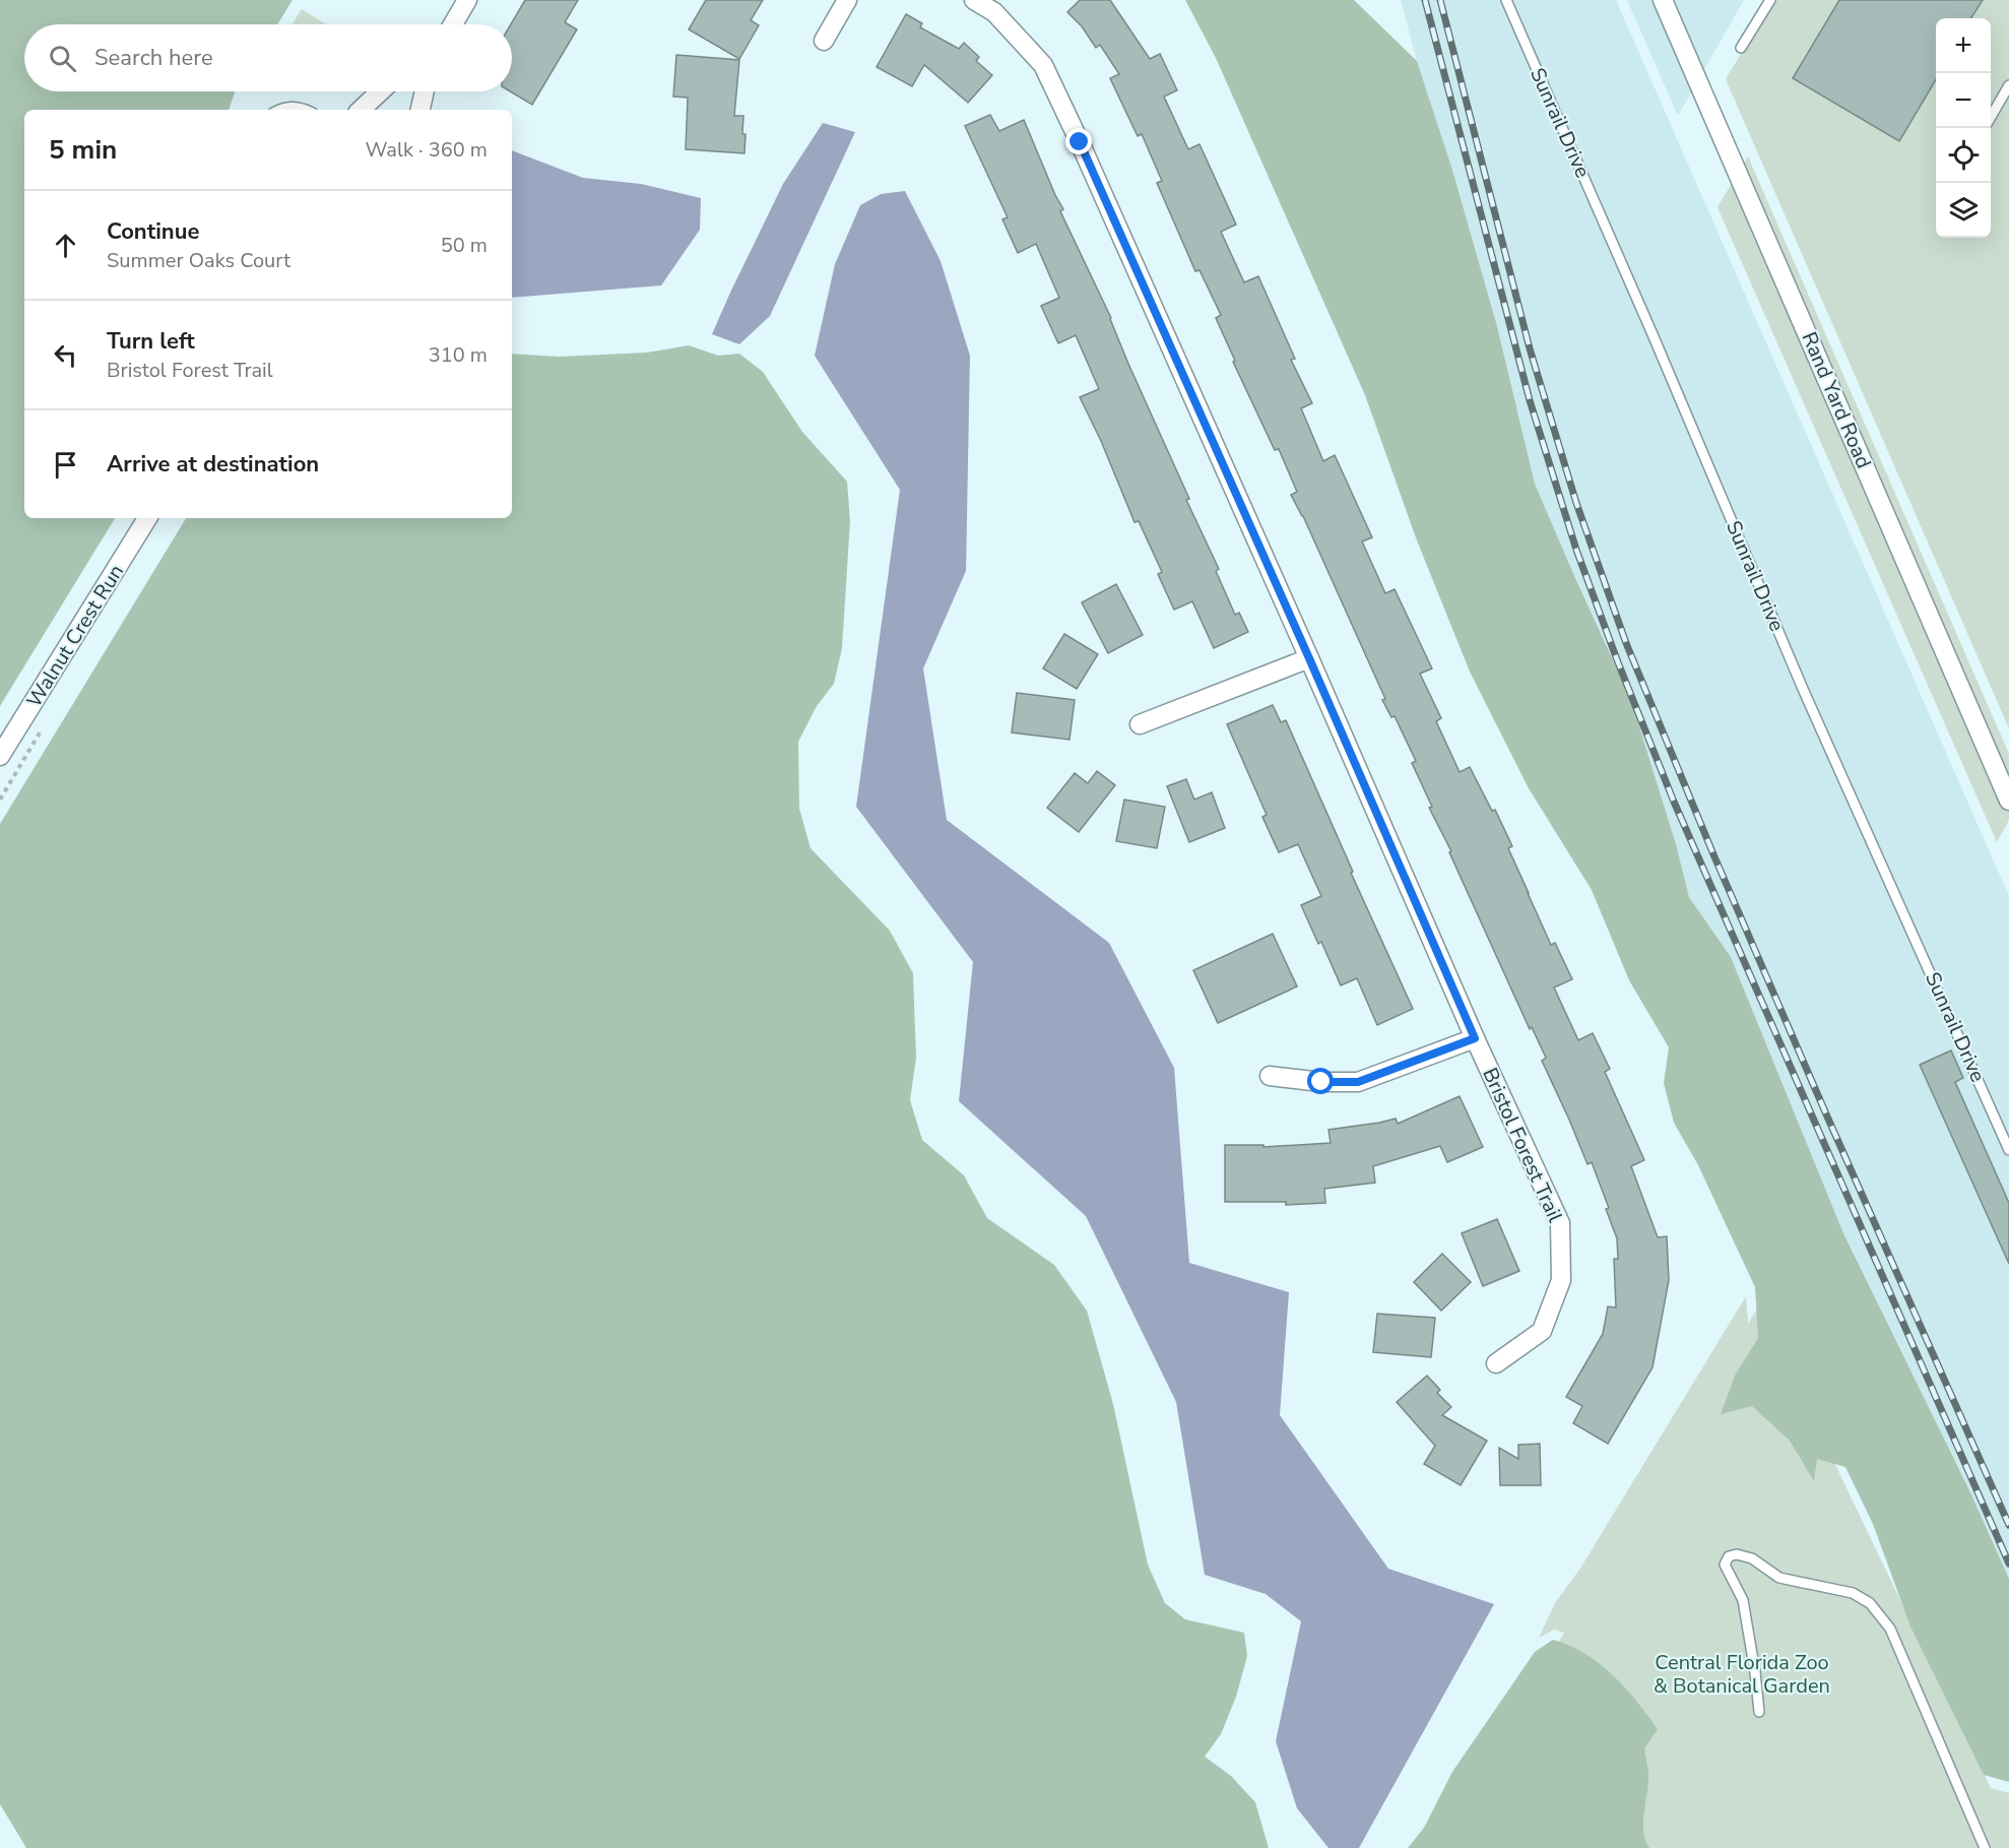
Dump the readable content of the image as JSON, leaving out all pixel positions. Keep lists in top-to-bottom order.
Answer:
{
  "streets": {
    "street": ["Rand Yard Road", "Walnut Crest Run", "Bristol Forest Trail"],
    "lane": ["Sunrail Drive"]
  },
  "parks": ["Central Florida Zoo & Botanical Garden"],
  "page": {
    "map_buttons": ["+", "−"],
    "search": "Search here",
    "heading": ["5 min", "Walk · 360 m"],
    "list": [
      ["Continue", "Summer Oaks Court", "50 m"],
      ["Turn left", "Bristol Forest Trail", "310 m"],
      "Arrive at destination"
    ]
  }
}
